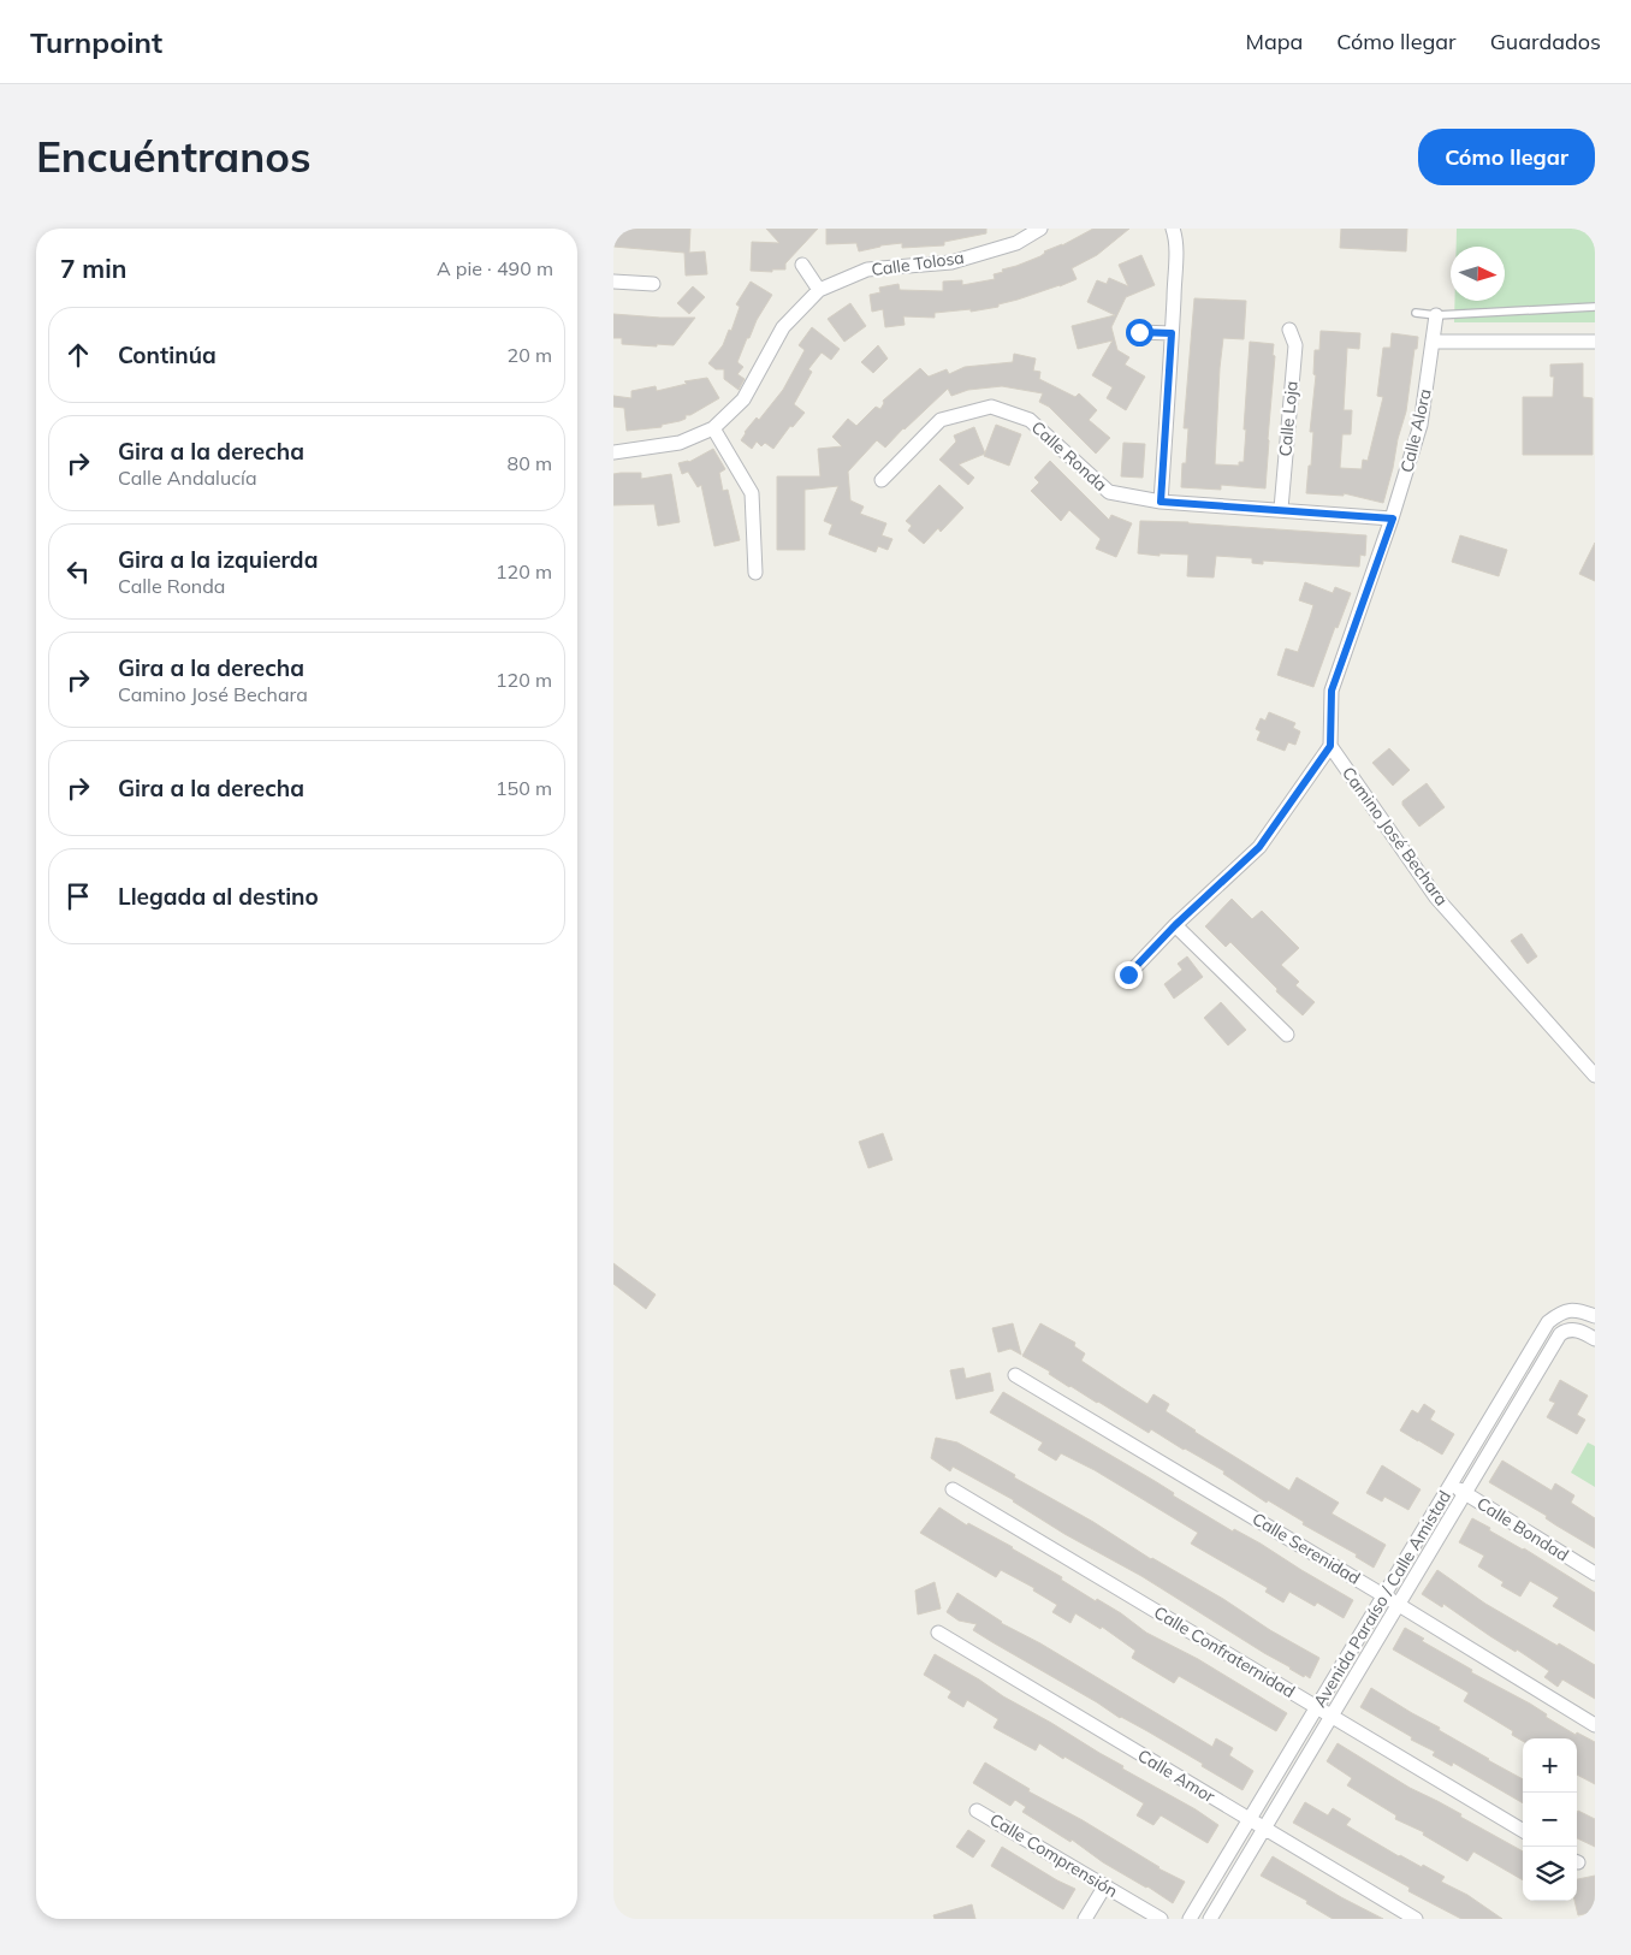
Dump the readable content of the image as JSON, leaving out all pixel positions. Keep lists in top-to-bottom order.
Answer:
{
  "streets": {
    "street": [
      "Calle Tolosa",
      "Calle Loja",
      "Calle Alora",
      "Calle Ronda",
      "Camino José Bechara",
      "Calle Bondad",
      "Calle Serenidad",
      "Avenida Paraíso / Calle Amistad",
      "Calle Confraternidad",
      "Calle Amor",
      "Calle Comprensión"
    ]
  },
  "crossings": [
    ["Calle Loja", "Calle Ronda"],
    ["Calle Alora", "Calle Ronda"],
    ["Calle Bondad", "Avenida Paraíso / Calle Amistad"],
    ["Calle Serenidad", "Avenida Paraíso / Calle Amistad"],
    ["Avenida Paraíso / Calle Amistad", "Calle Confraternidad"],
    ["Avenida Paraíso / Calle Amistad", "Calle Amor"]
  ],
  "north": "right",
  "page": {
    "header": "Turnpoint",
    "nav": ["Mapa", "Cómo llegar", "Guardados"],
    "buttons": "Cómo llegar",
    "title": "Encuéntranos",
    "heading": ["7 min", "A pie · 490 m"],
    "list": [
      ["Continúa", "20 m"],
      ["Gira a la derecha", "Calle Andalucía", "80 m"],
      ["Gira a la izquierda", "Calle Ronda", "120 m"],
      ["Gira a la derecha", "Camino José Bechara", "120 m"],
      ["Gira a la derecha", "150 m"],
      "Llegada al destino"
    ],
    "map_buttons": ["+", "−"]
  }
}
